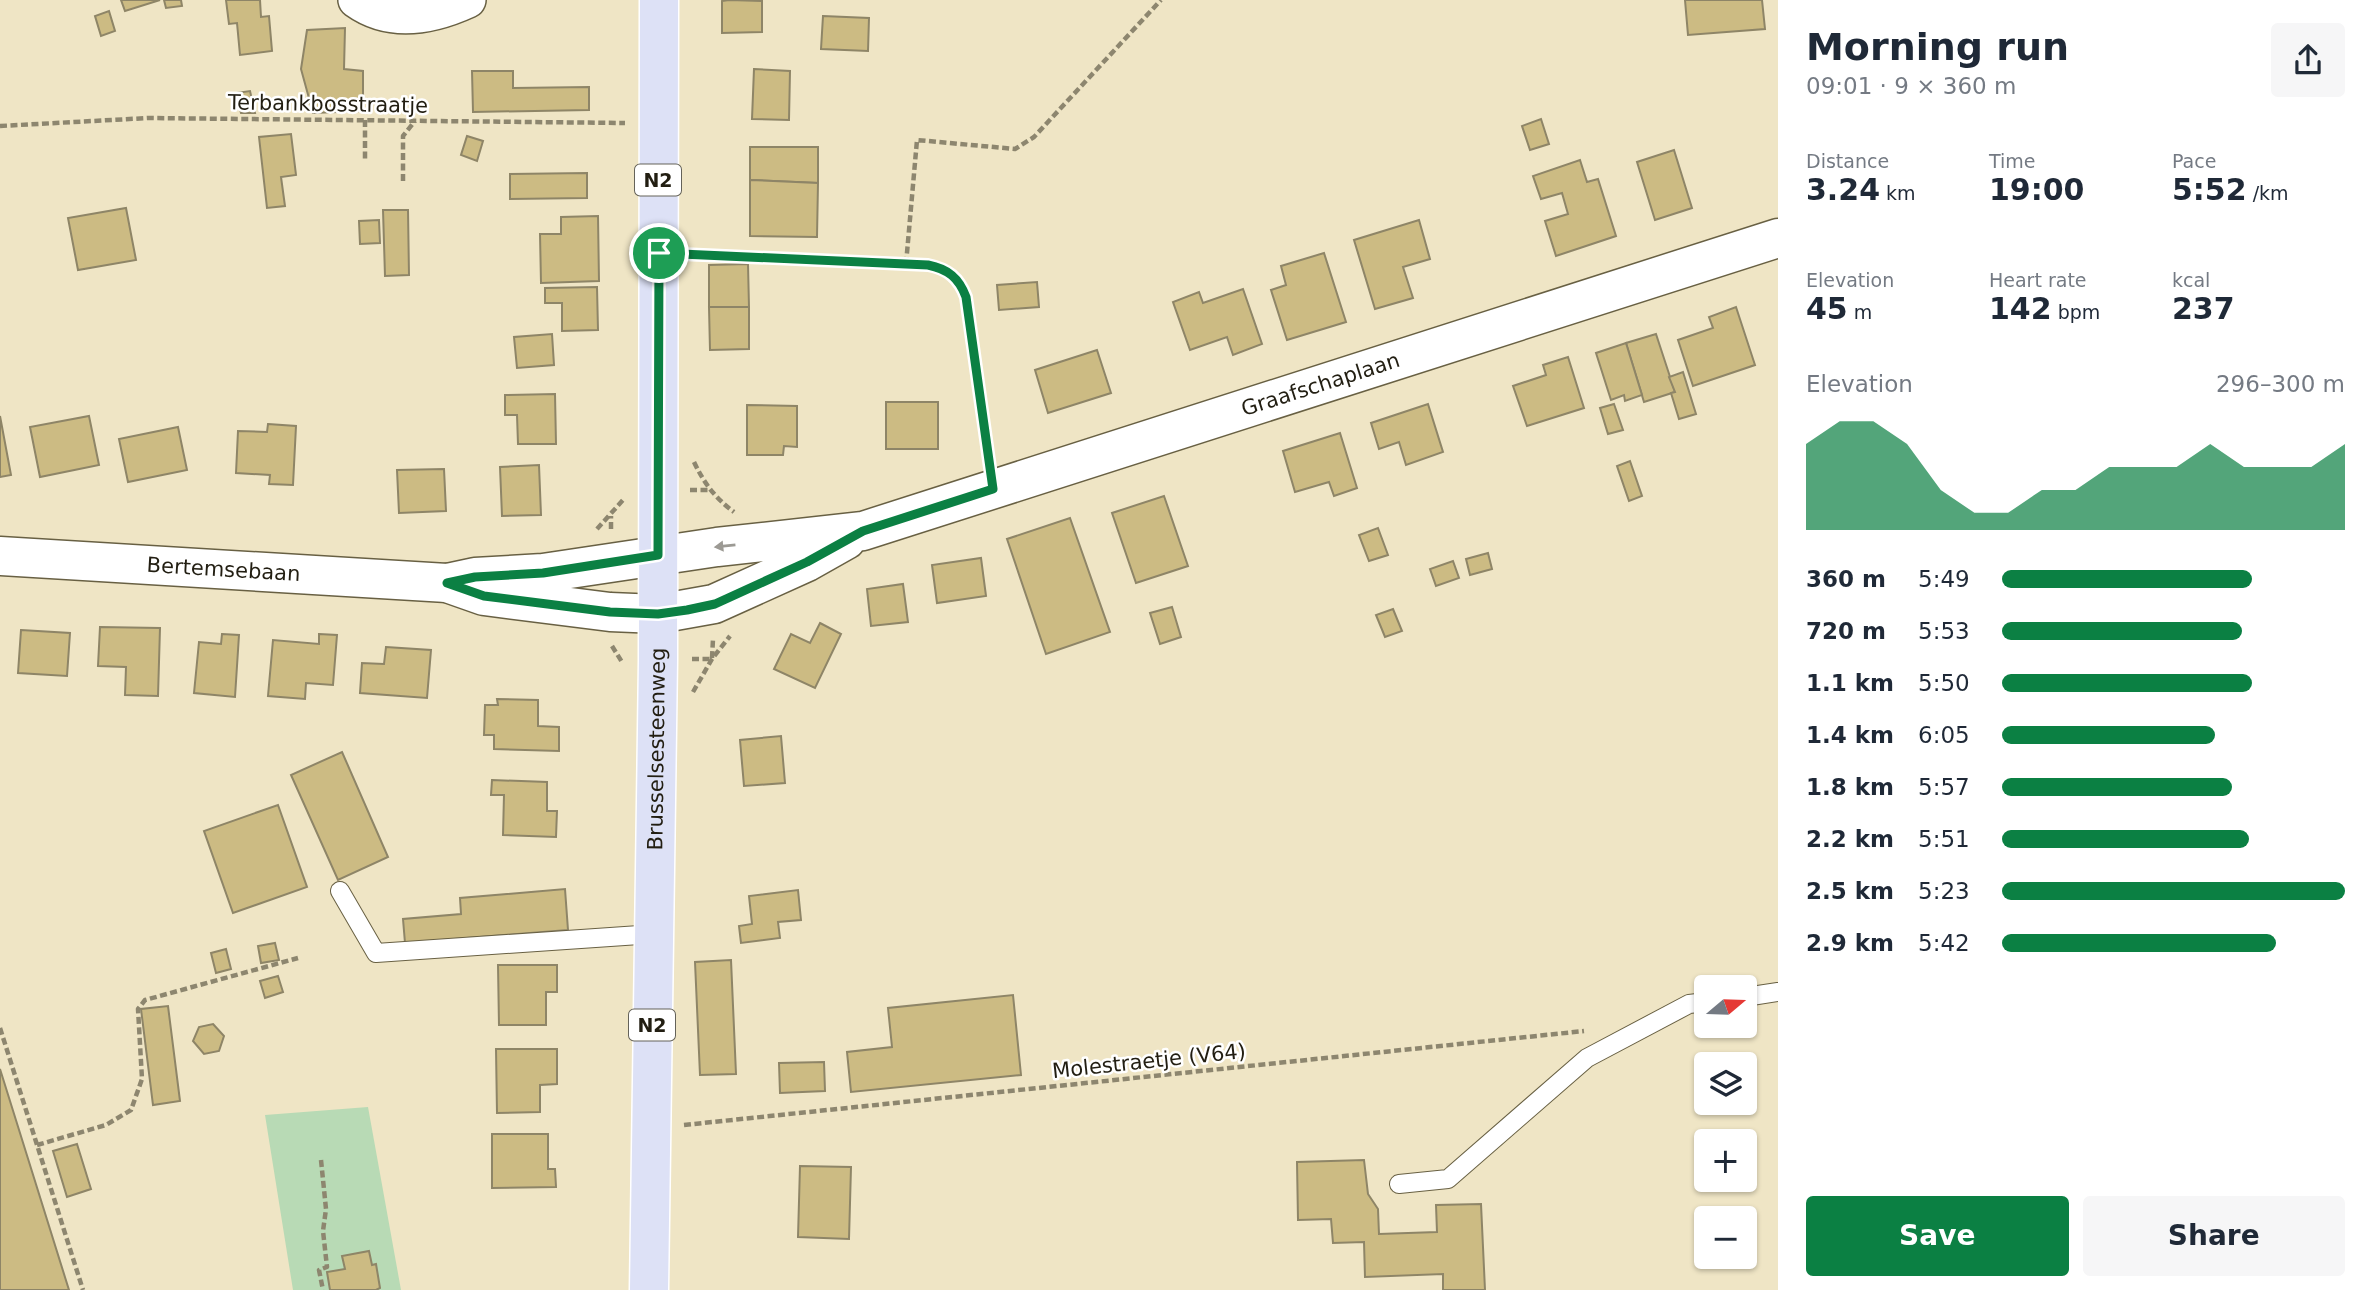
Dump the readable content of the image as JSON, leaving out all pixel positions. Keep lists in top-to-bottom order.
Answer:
{
  "streets": {
    "main road": ["N2", "Brusselsesteenweg"],
    "street": ["Graafschaplaan", "Bertemsebaan"],
    "path": ["Terbankbosstraatje", "Molestraetje (V64)"]
  },
  "crossings": [
    ["Terbankbosstraatje", "Brusselsesteenweg"],
    ["Graafschaplaan", "Bertemsebaan"],
    ["Graafschaplaan", "Brusselsesteenweg"],
    ["Bertemsebaan", "Brusselsesteenweg"],
    ["Brusselsesteenweg", "Molestraetje (V64)"]
  ],
  "north": "right",
  "page": {
    "heading": ["Morning run", "09:01 · 9 × 360 m"],
    "stats": [
      ["Distance", "3.24 km"],
      ["Time", "19:00"],
      ["Pace", "5:52 /km"],
      ["Elevation", "45 m"],
      ["Heart rate", "142 bpm"],
      ["kcal", "237"]
    ],
    "chart": ["Elevation", "296–300 m"],
    "list": [
      {
        "name": "360 m",
        "note": "5:49"
      },
      {
        "name": "720 m",
        "note": "5:53"
      },
      {
        "name": "1.1 km",
        "note": "5:50"
      },
      {
        "name": "1.4 km",
        "note": "6:05"
      },
      {
        "name": "1.8 km",
        "note": "5:57"
      },
      {
        "name": "2.2 km",
        "note": "5:51"
      },
      {
        "name": "2.5 km",
        "note": "5:23"
      },
      {
        "name": "2.9 km",
        "note": "5:42"
      }
    ],
    "map_buttons": ["+", "−"],
    "buttons": ["Save", "Share"]
  }
}
